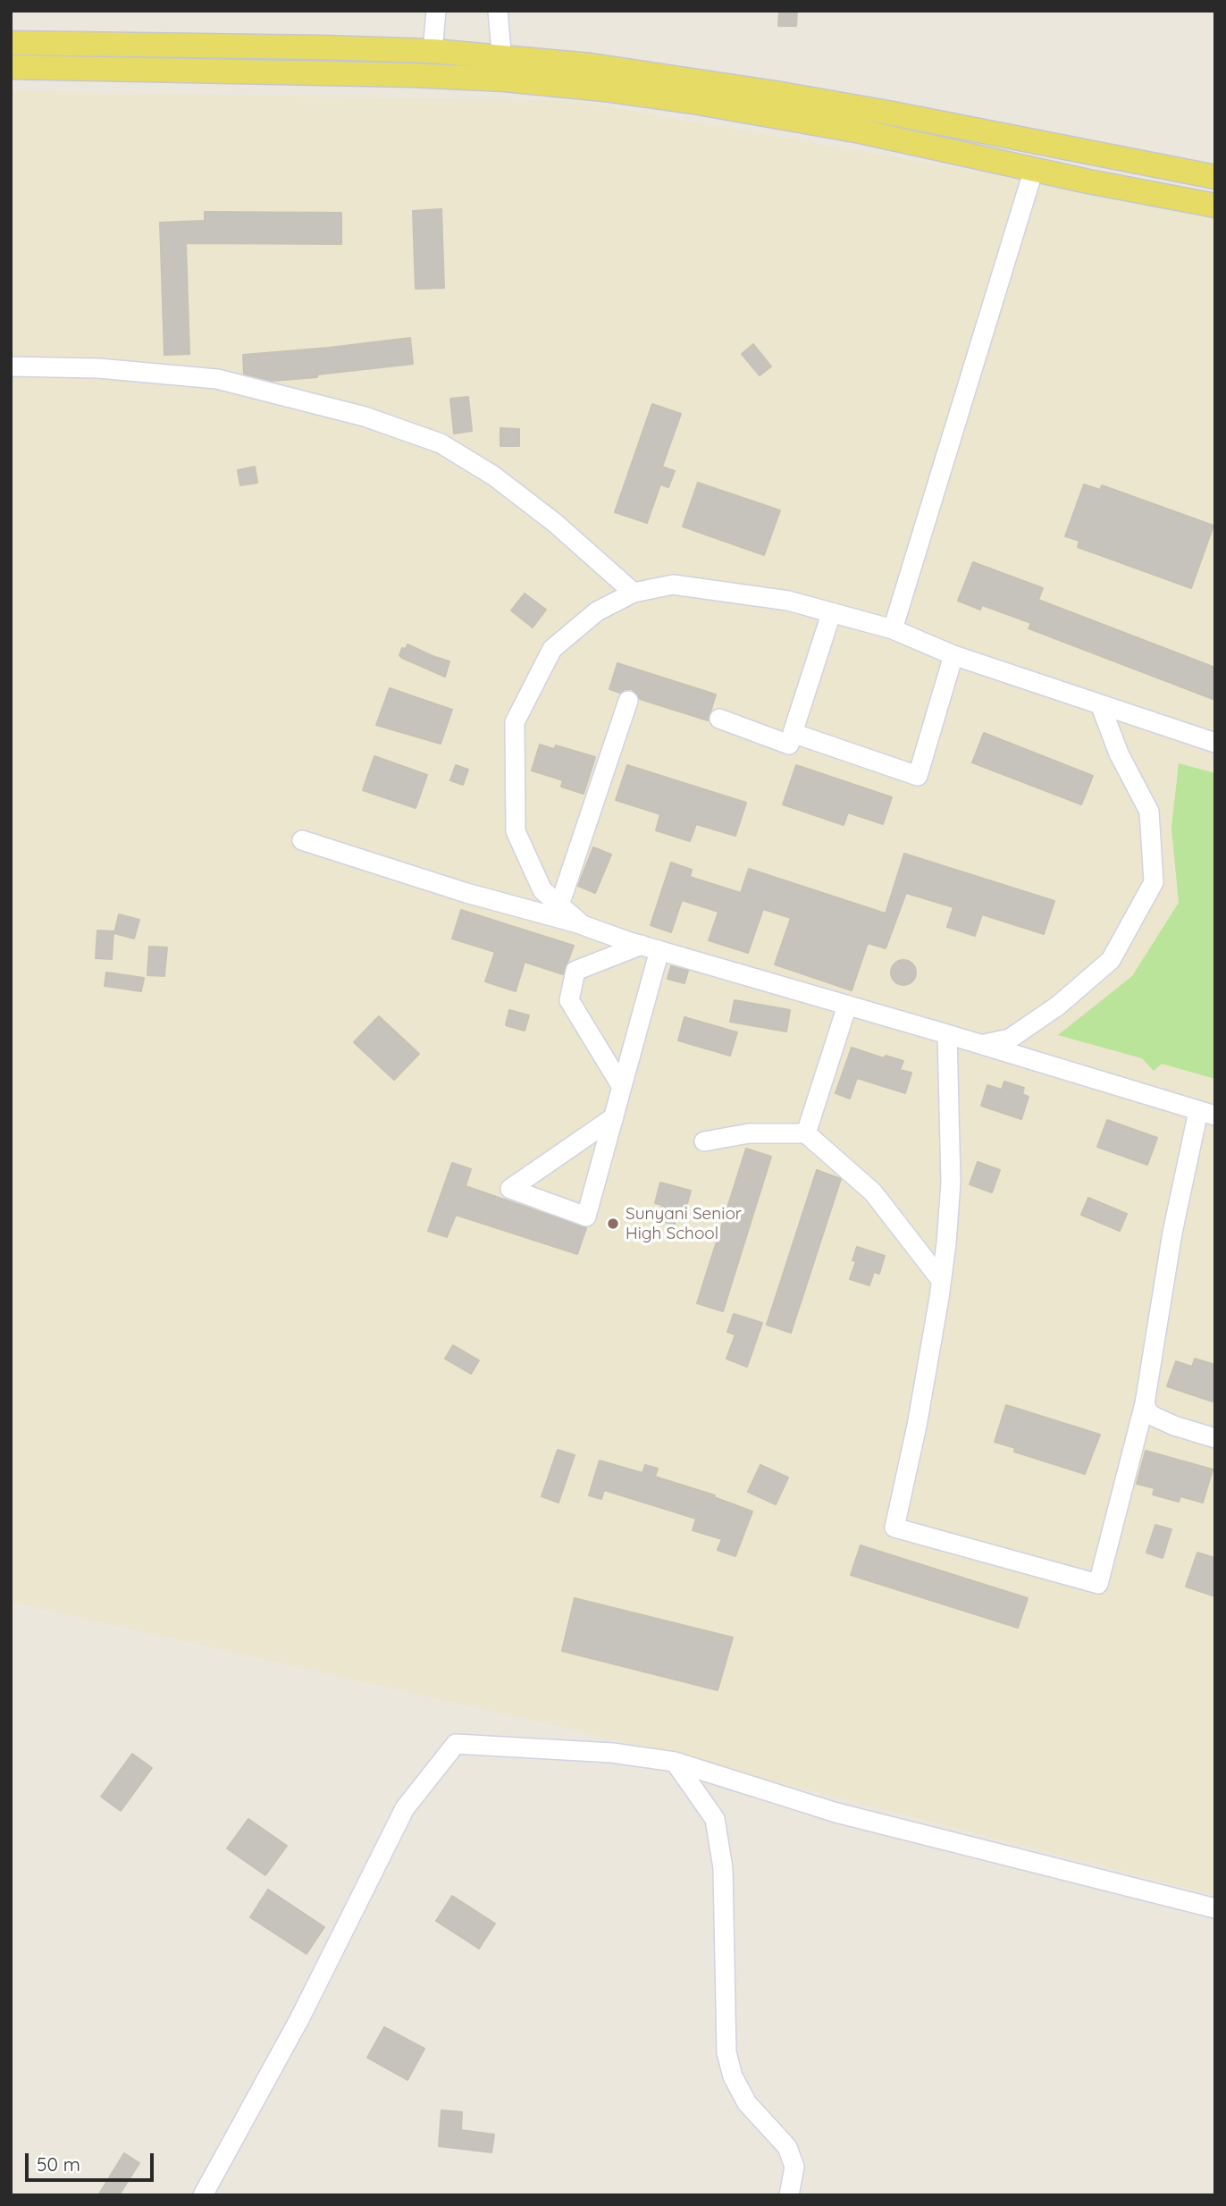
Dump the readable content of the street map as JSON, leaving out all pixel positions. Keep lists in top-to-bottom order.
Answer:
{
  "places": ["Sunyani Senior High School"],
  "scale_bar": "50 m"
}
